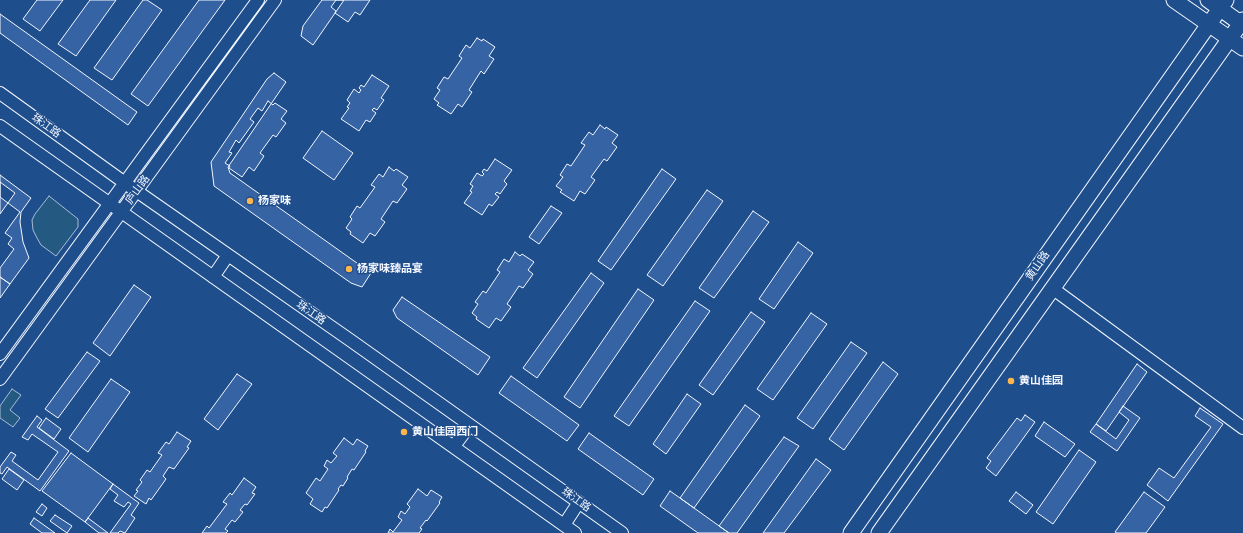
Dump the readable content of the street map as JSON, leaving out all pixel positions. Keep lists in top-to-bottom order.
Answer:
{
  "streets": {
    "main road": ["黄山路"],
    "street": ["珠江路", "庐山路"]
  },
  "crossings": [
    ["珠江路", "庐山路"]
  ],
  "places": [
    "杨家味",
    "杨家味臻品宴",
    "黄山佳园",
    "黄山佳园西门"
  ]
}
